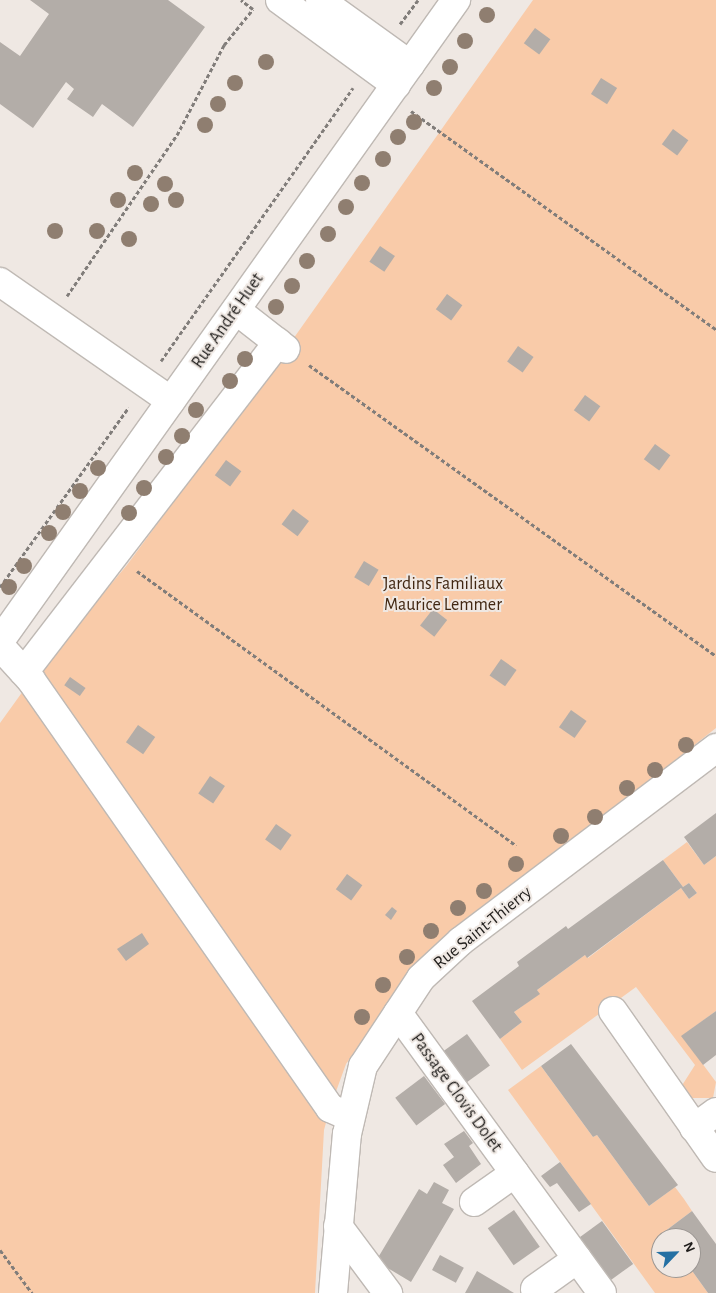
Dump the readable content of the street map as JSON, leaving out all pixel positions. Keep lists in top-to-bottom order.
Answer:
{
  "streets": {
    "street": ["Rue André Huet", "Rue Saint-Thierry", "Passage Clovis Dolet"]
  },
  "crossings": [
    ["Rue Saint-Thierry", "Passage Clovis Dolet"]
  ],
  "parks": ["Jardins Familiaux Maurice Lemmer"],
  "north": "top right"
}
